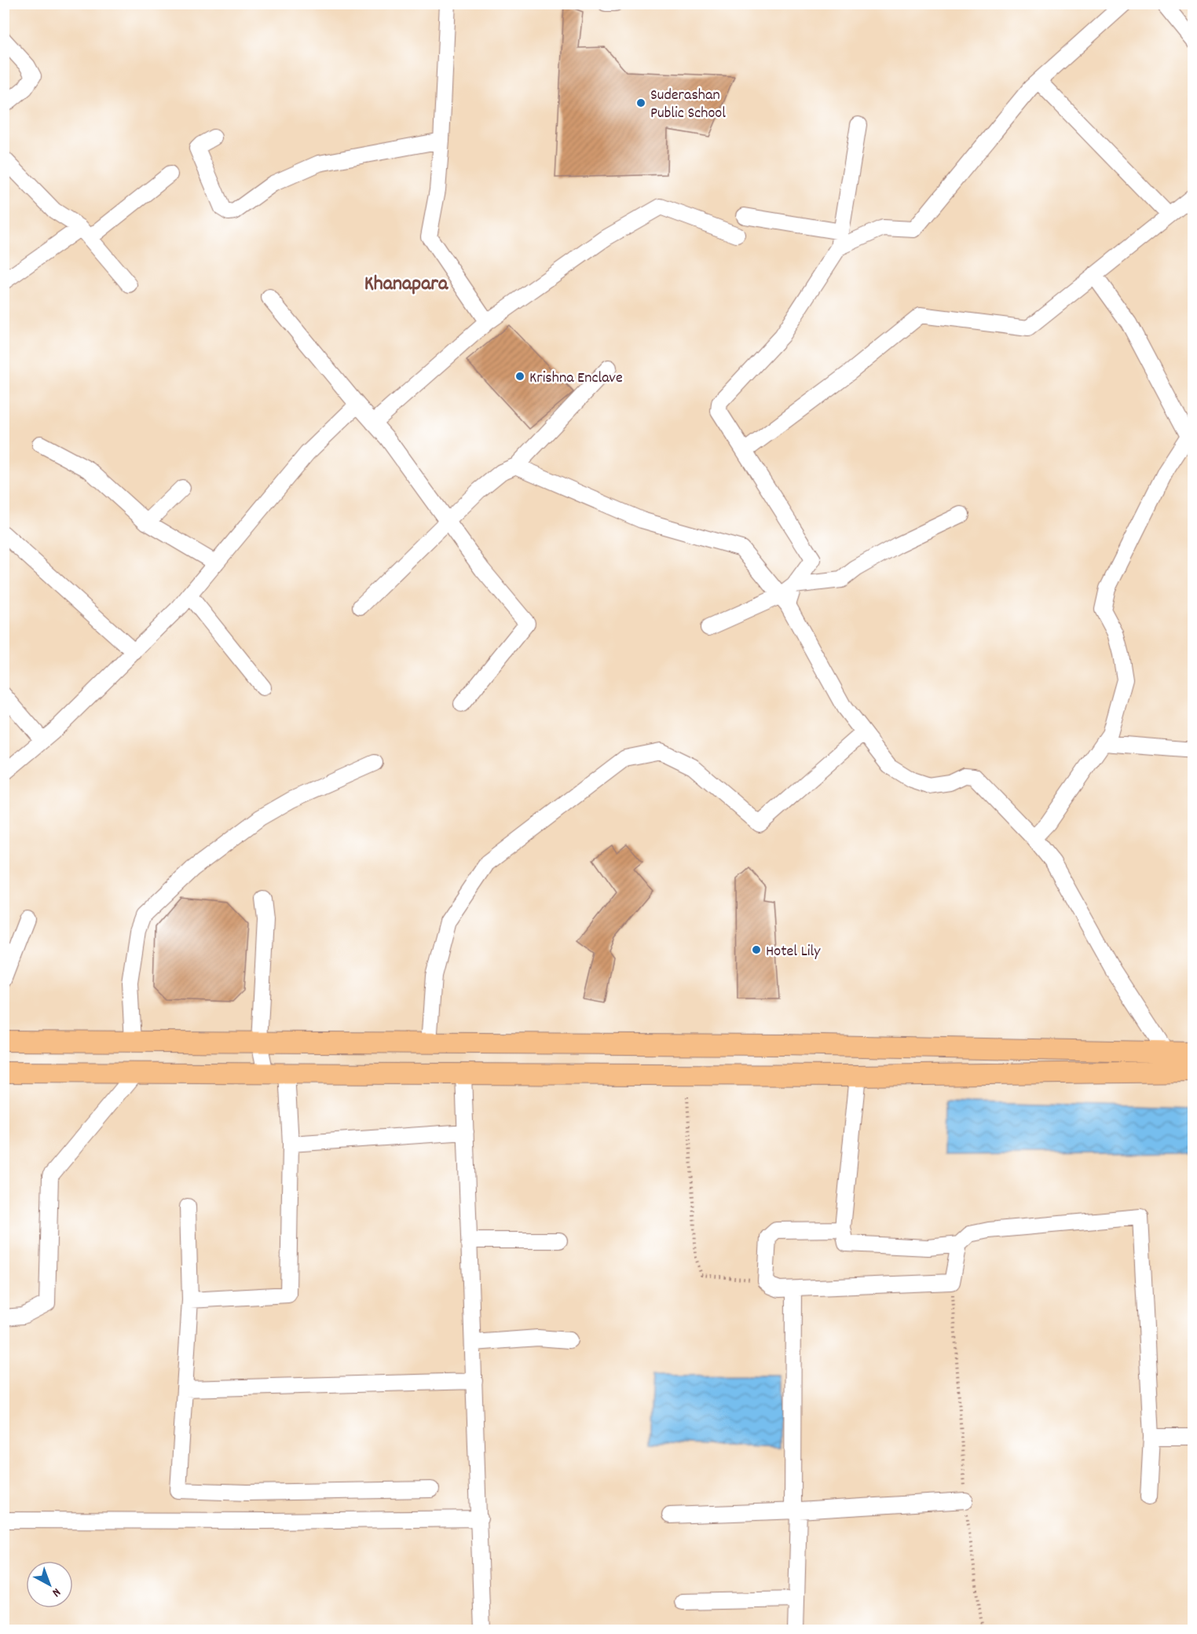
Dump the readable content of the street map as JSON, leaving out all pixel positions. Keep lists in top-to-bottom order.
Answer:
{
  "districts": ["Khanapara"],
  "places": ["Suderashan Public School", "Krishna Enclave", "Hotel Lily"],
  "north": "bottom right"
}
